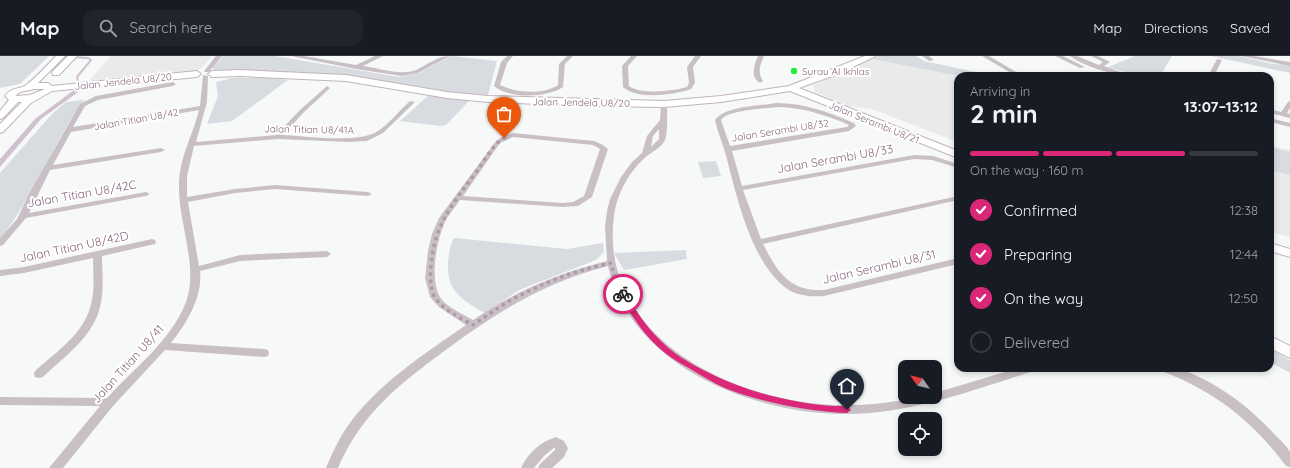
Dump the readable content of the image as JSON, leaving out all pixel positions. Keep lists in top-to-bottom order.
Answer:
{
  "streets": {
    "street": [
      "Jalan Jendela U8/20",
      "Jalan Titian U8/42",
      "Jalan Serambi U8/21",
      "Jalan Titian U8/41A",
      "Jalan Serambi U8/32",
      "Jalan Serambi U8/33",
      "Jalan Titian U8/42C",
      "Jalan Titian U8/42D",
      "Jalan Serambi U8/31",
      "Jalan Titian U8/41"
    ]
  },
  "crossings": [
    ["Jalan Jendela U8/20", "Jalan Serambi U8/21"],
    ["Jalan Jendela U8/20", "Jalan Titian U8/41"],
    ["Jalan Titian U8/42", "Jalan Titian U8/42C"],
    ["Jalan Titian U8/42", "Jalan Titian U8/41"],
    ["Jalan Titian U8/41A", "Jalan Titian U8/41"],
    ["Jalan Serambi U8/32", "Jalan Serambi U8/33"],
    ["Jalan Serambi U8/32", "Jalan Serambi U8/31"]
  ],
  "places": ["Surau Al Ikhlas"],
  "north": "top left",
  "page": {
    "header": "Map",
    "search": "Search here",
    "nav": ["Map", "Directions", "Saved"],
    "heading": ["2 min", "Arriving in", "13:07–13:12"],
    "bar": "On the way · 160 m",
    "list": [
      ["Confirmed", "12:38"],
      ["Preparing", "12:44"],
      ["On the way", "12:50"],
      "Delivered"
    ]
  }
}
